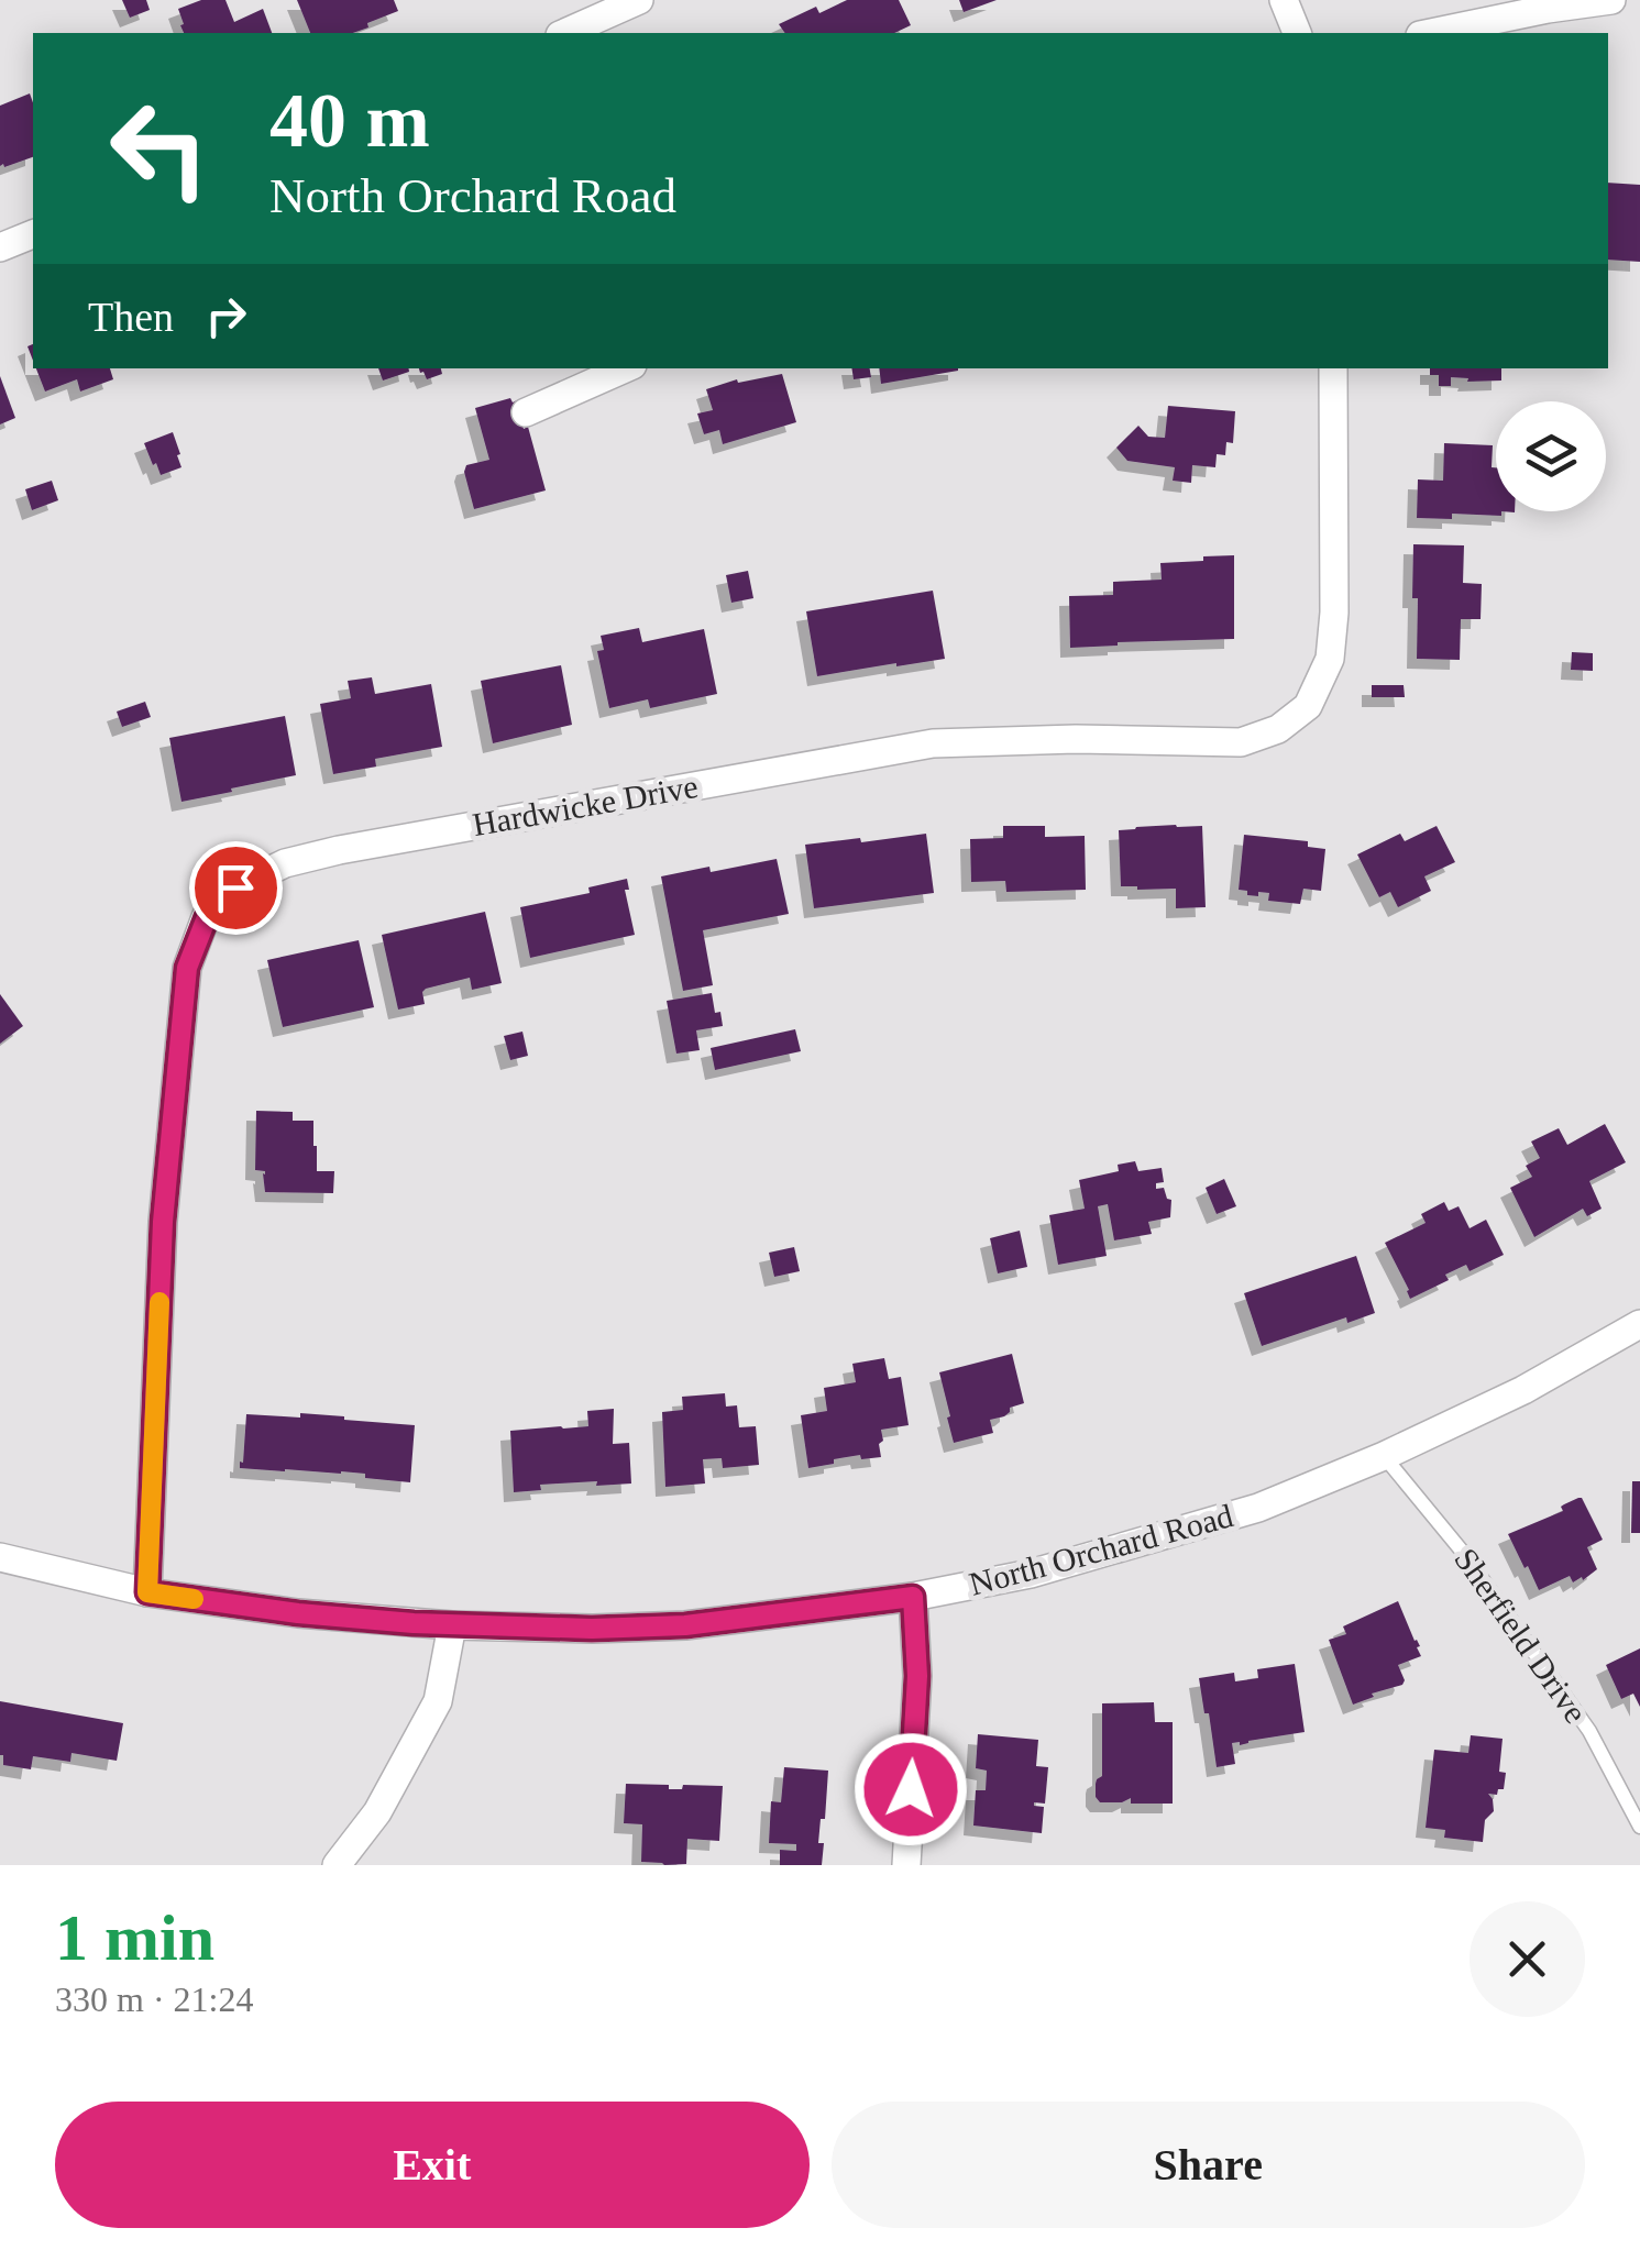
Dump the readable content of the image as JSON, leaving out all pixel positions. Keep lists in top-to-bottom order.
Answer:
{
  "streets": {
    "street": ["Hardwicke Drive", "North Orchard Road"],
    "lane": ["Sherfield Drive"]
  },
  "crossings": [
    ["Hardwicke Drive", "North Orchard Road"],
    ["North Orchard Road", "Sherfield Drive"]
  ],
  "page": {
    "turn": ["40 m", "North Orchard Road"],
    "then": "Then",
    "heading": ["1 min", "330 m · 21:24"],
    "buttons": ["Exit", "Share"]
  }
}
